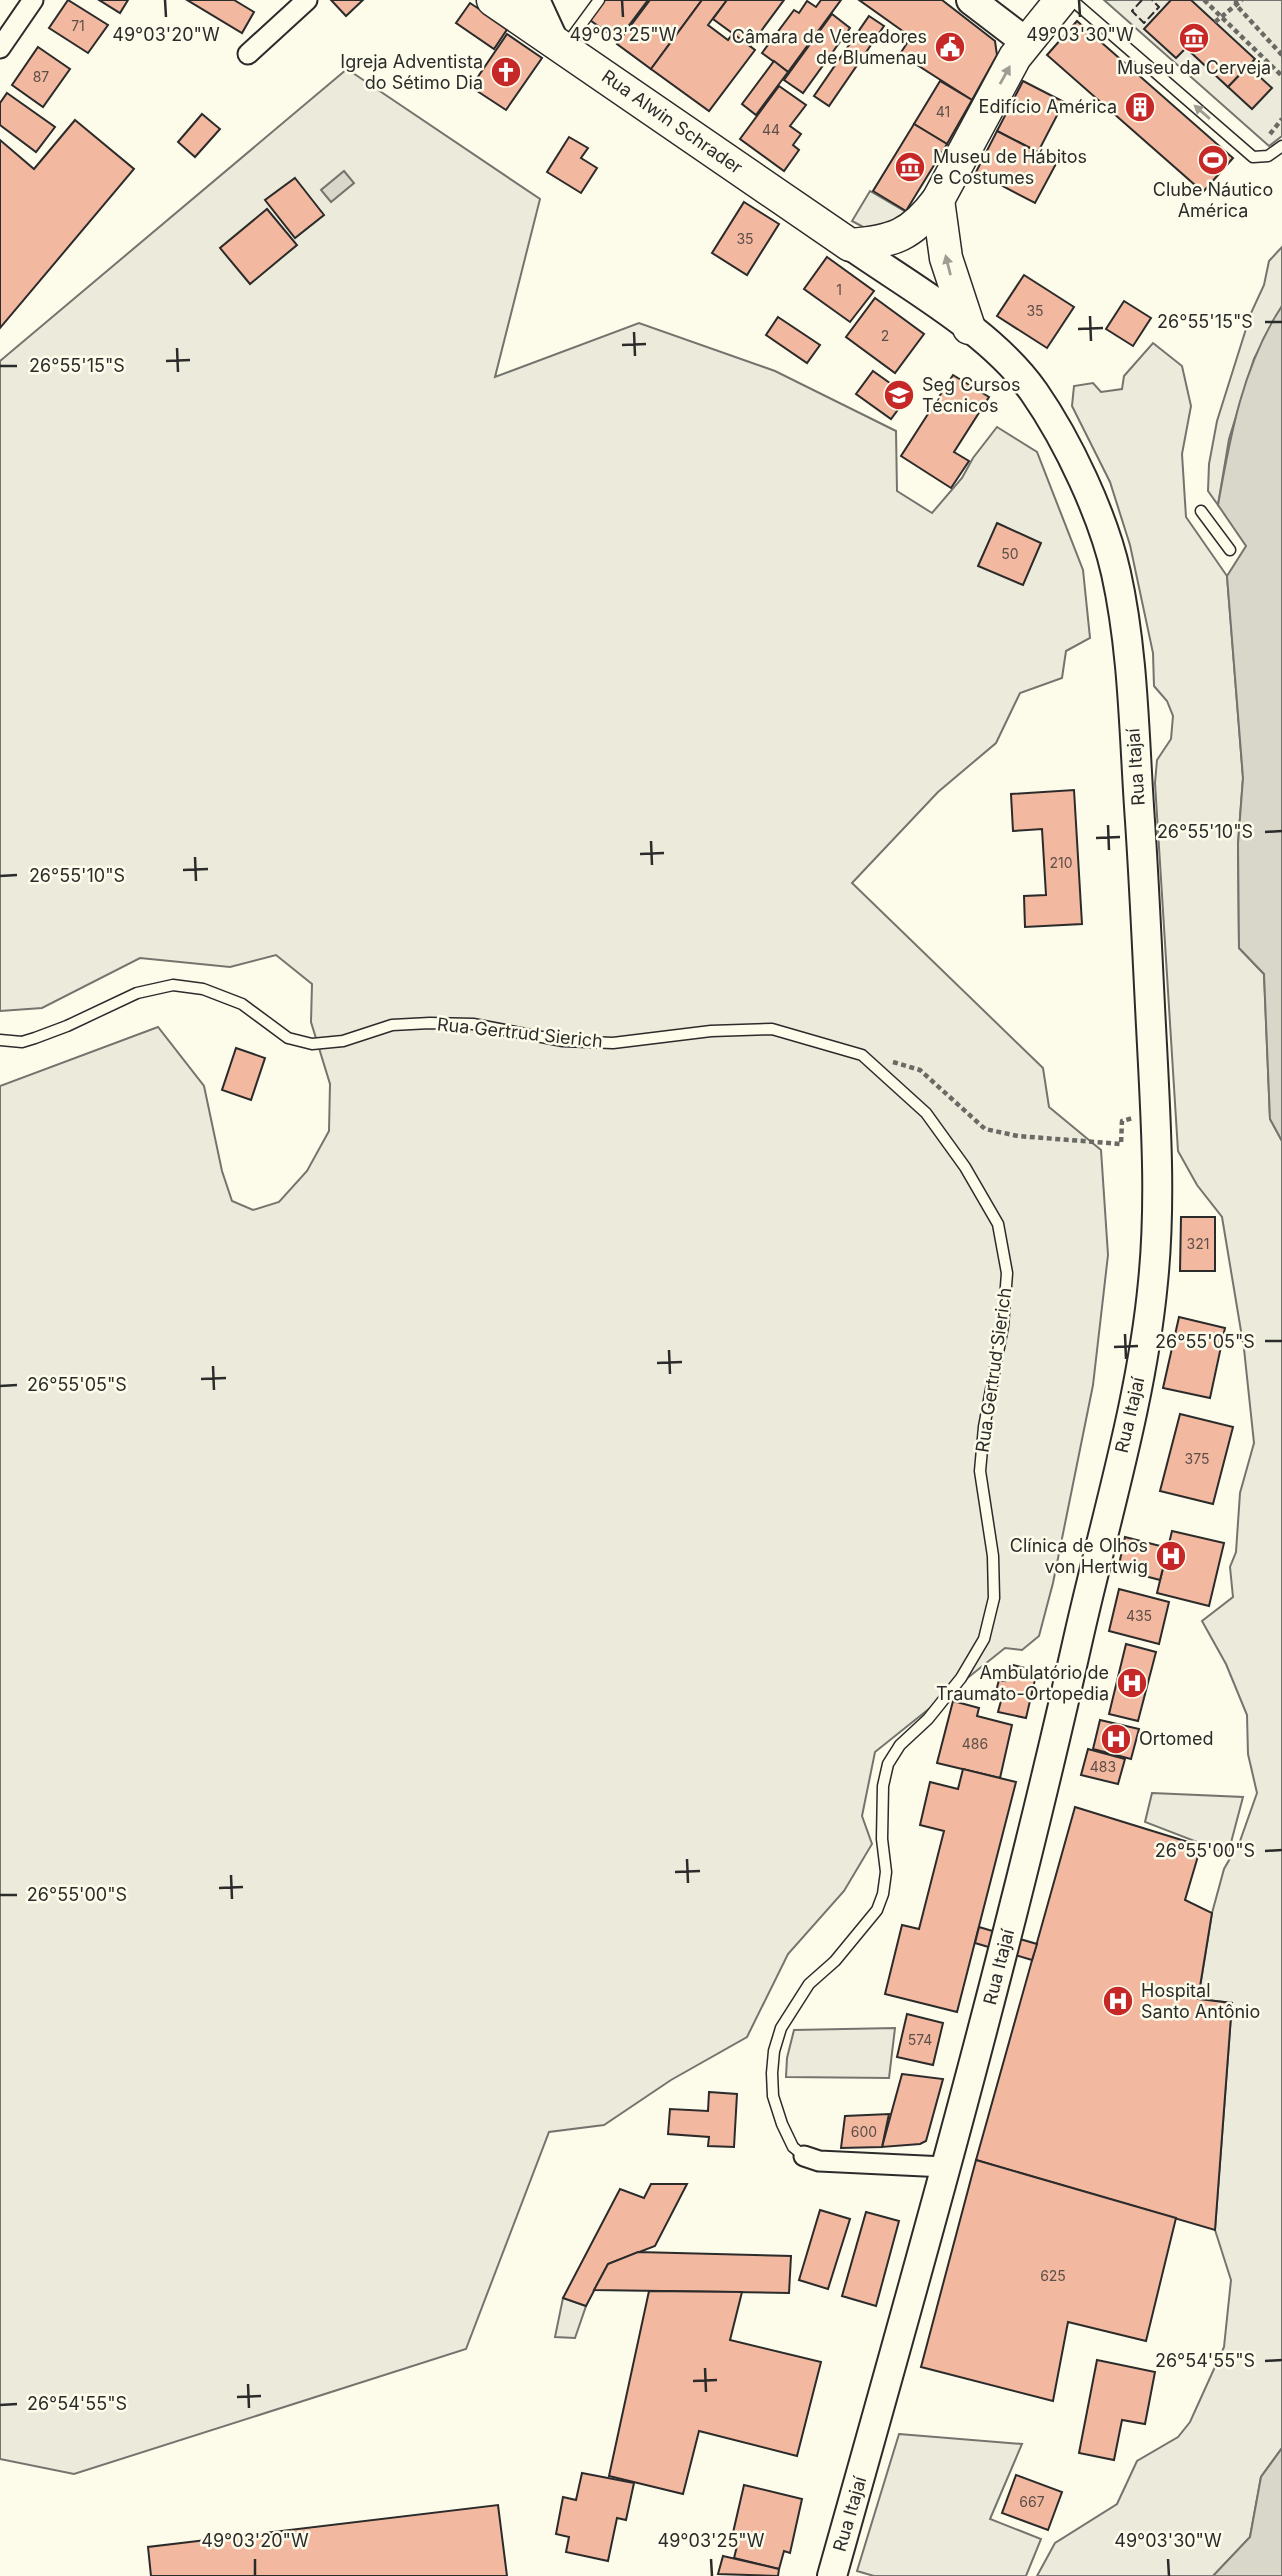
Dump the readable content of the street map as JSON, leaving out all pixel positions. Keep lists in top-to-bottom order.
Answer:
{
  "streets": {
    "main road": ["Rua Alwin Schrader", "Rua Itajaí"],
    "street": ["Rua Gertrud Sierich"]
  },
  "crossings": [
    ["Rua Alwin Schrader", "Rua Itajaí"],
    ["Rua Itajaí", "Rua Gertrud Sierich"]
  ],
  "places": {
    "museum": ["Museu da Cerveja", "Museu de Hábitos e Costumes"],
    "public building": ["Câmara de Vereadores de Blumenau"],
    "church": ["Igreja Adventista do Sétimo Dia"],
    "building": ["Edifício América"],
    "sports": ["Clube Náutico América"],
    "school or university": ["Seg Cursos Técnicos"],
    "hospital": [
      "Clínica de Olhos von Hertwig",
      "Ambulatório de Traumato-Ortopedia",
      "Ortomed",
      "Hospital Santo Antônio"
    ]
  },
  "house_numbers": [
    "71",
    "87",
    "41",
    "44",
    "35",
    "1",
    "35",
    "2",
    "50",
    "210",
    "321",
    "375",
    "435",
    "486",
    "483",
    "574",
    "600",
    "625",
    "667"
  ],
  "coordinates": [
    "49°03'20\"W",
    "49°03'25\"W",
    "49°03'30\"W",
    "26°55'15\"S",
    "26°55'10\"S",
    "26°55'05\"S",
    "26°55'00\"S",
    "26°54'55\"S"
  ]
}
